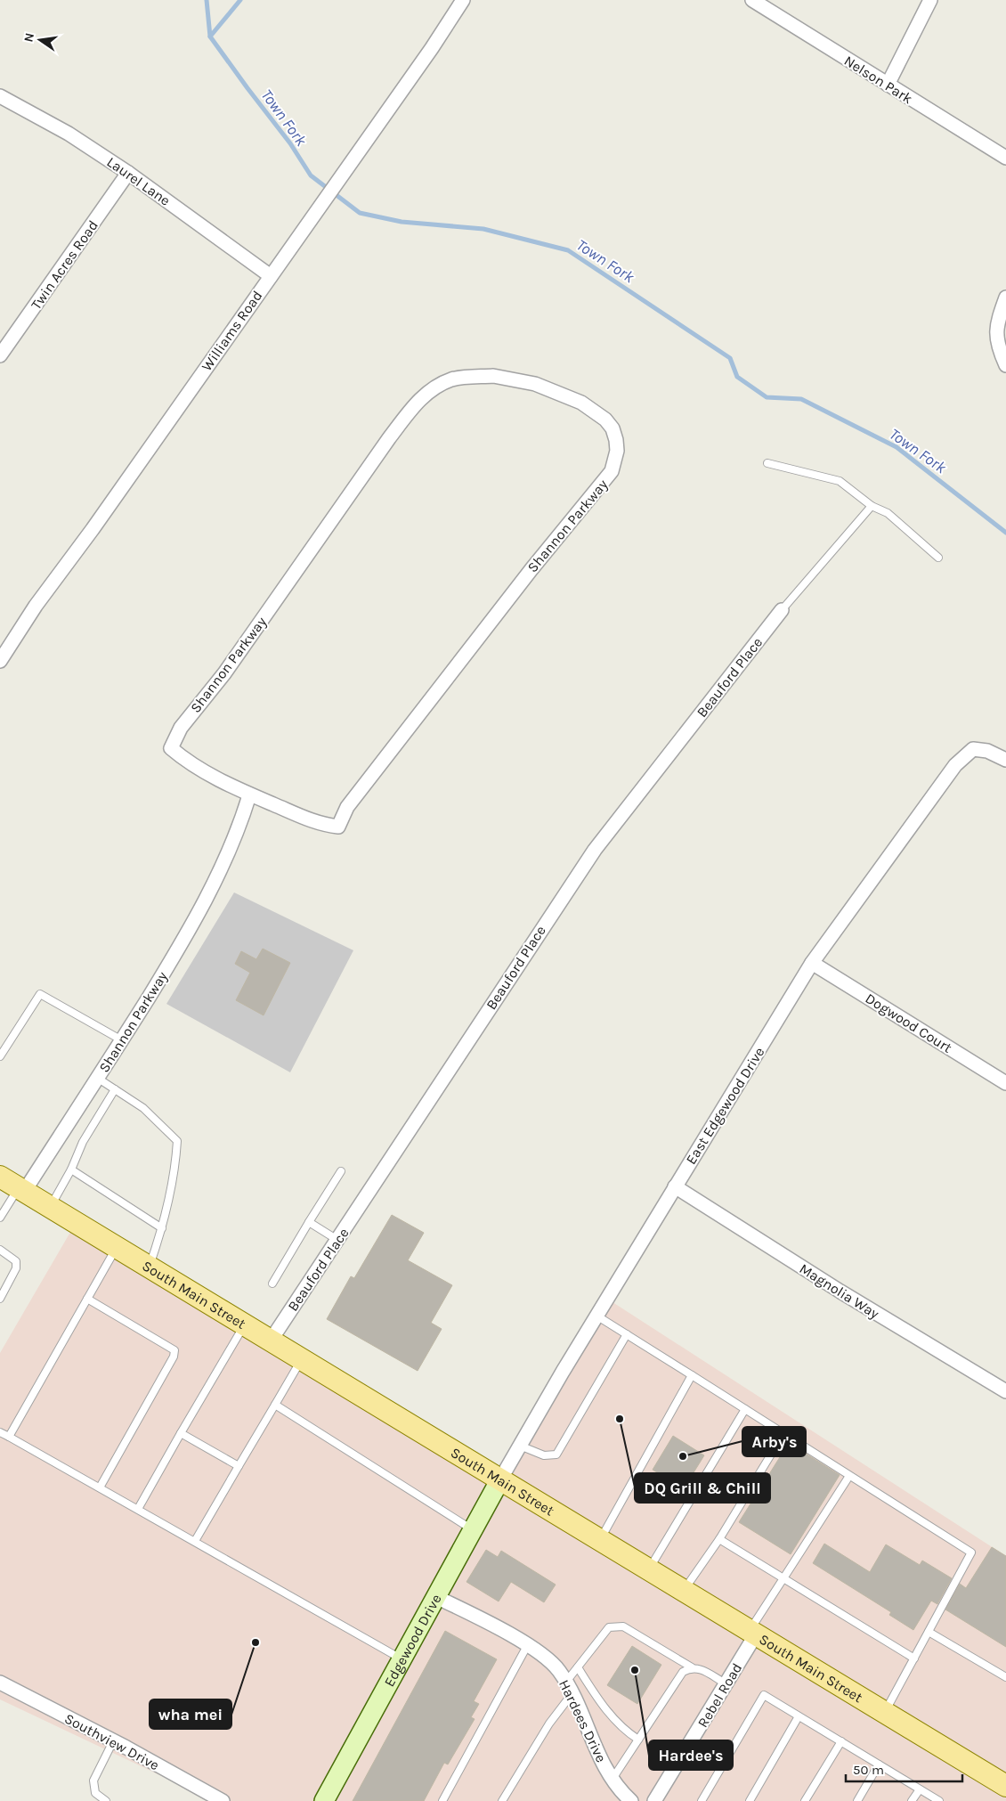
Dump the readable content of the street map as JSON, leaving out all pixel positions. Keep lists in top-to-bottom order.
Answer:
{
  "streets": {
    "main road": ["South Main Street"],
    "street": [
      "Nelson Park",
      "Laurel Lane",
      "Twin Acres Road",
      "Williams Road",
      "Shannon Parkway",
      "Beauford Place",
      "Dogwood Court",
      "East Edgewood Drive",
      "Magnolia Way",
      "Edgewood Drive",
      "Rebel Road",
      "Hardees Drive",
      "Southview Drive"
    ]
  },
  "crossings": [
    ["Laurel Lane", "Twin Acres Road"],
    ["Laurel Lane", "Williams Road"],
    ["Shannon Parkway", "South Main Street"],
    ["Beauford Place", "South Main Street"],
    ["Dogwood Court", "East Edgewood Drive"],
    ["East Edgewood Drive", "Magnolia Way"],
    ["East Edgewood Drive", "South Main Street"],
    ["East Edgewood Drive", "Edgewood Drive"],
    ["South Main Street", "Edgewood Drive"],
    ["South Main Street", "Rebel Road"],
    ["Edgewood Drive", "Hardees Drive"]
  ],
  "water": ["Town Fork"],
  "places": [
    "DQ Grill & Chill",
    "Arby's",
    "wha mei",
    "Hardee's"
  ],
  "scale_bar": "50 m",
  "north": "left"
}
